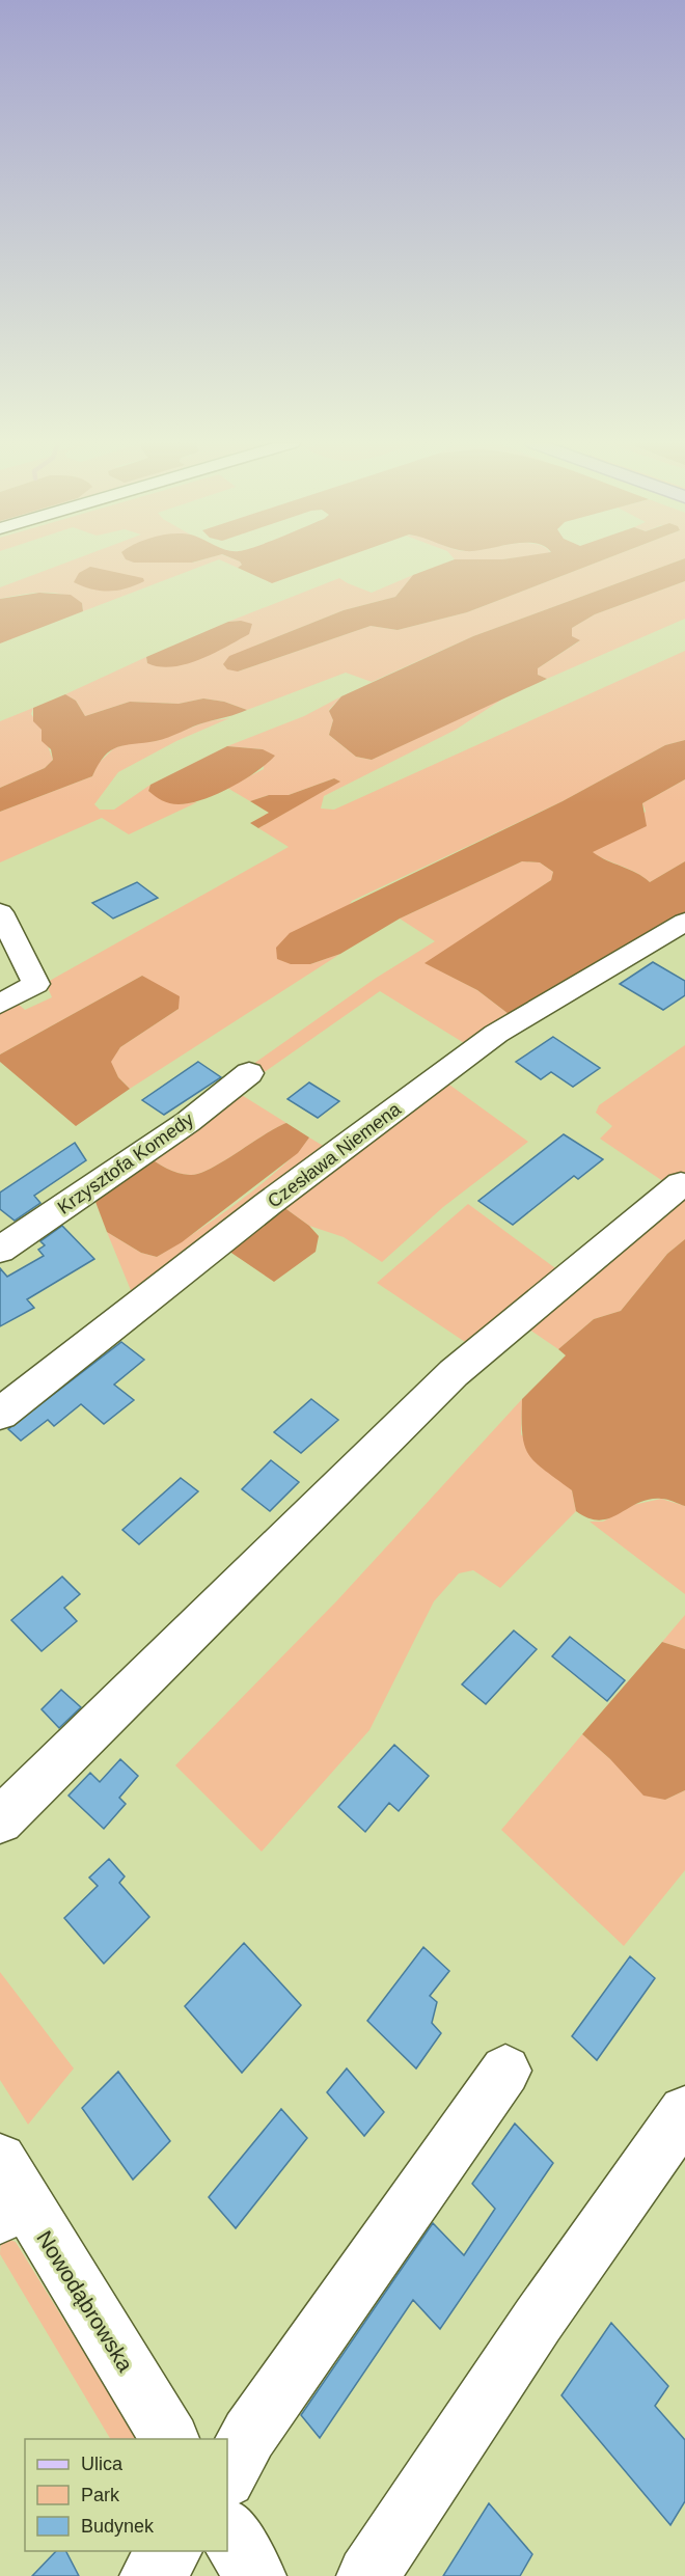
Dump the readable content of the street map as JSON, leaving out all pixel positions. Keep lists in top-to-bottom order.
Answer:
{
  "streets": {
    "street": ["Czesława Niemena", "Krzysztofa Komedy", "Nowodąbrowska"]
  },
  "legend": ["Ulica", "Park", "Budynek"]
}
